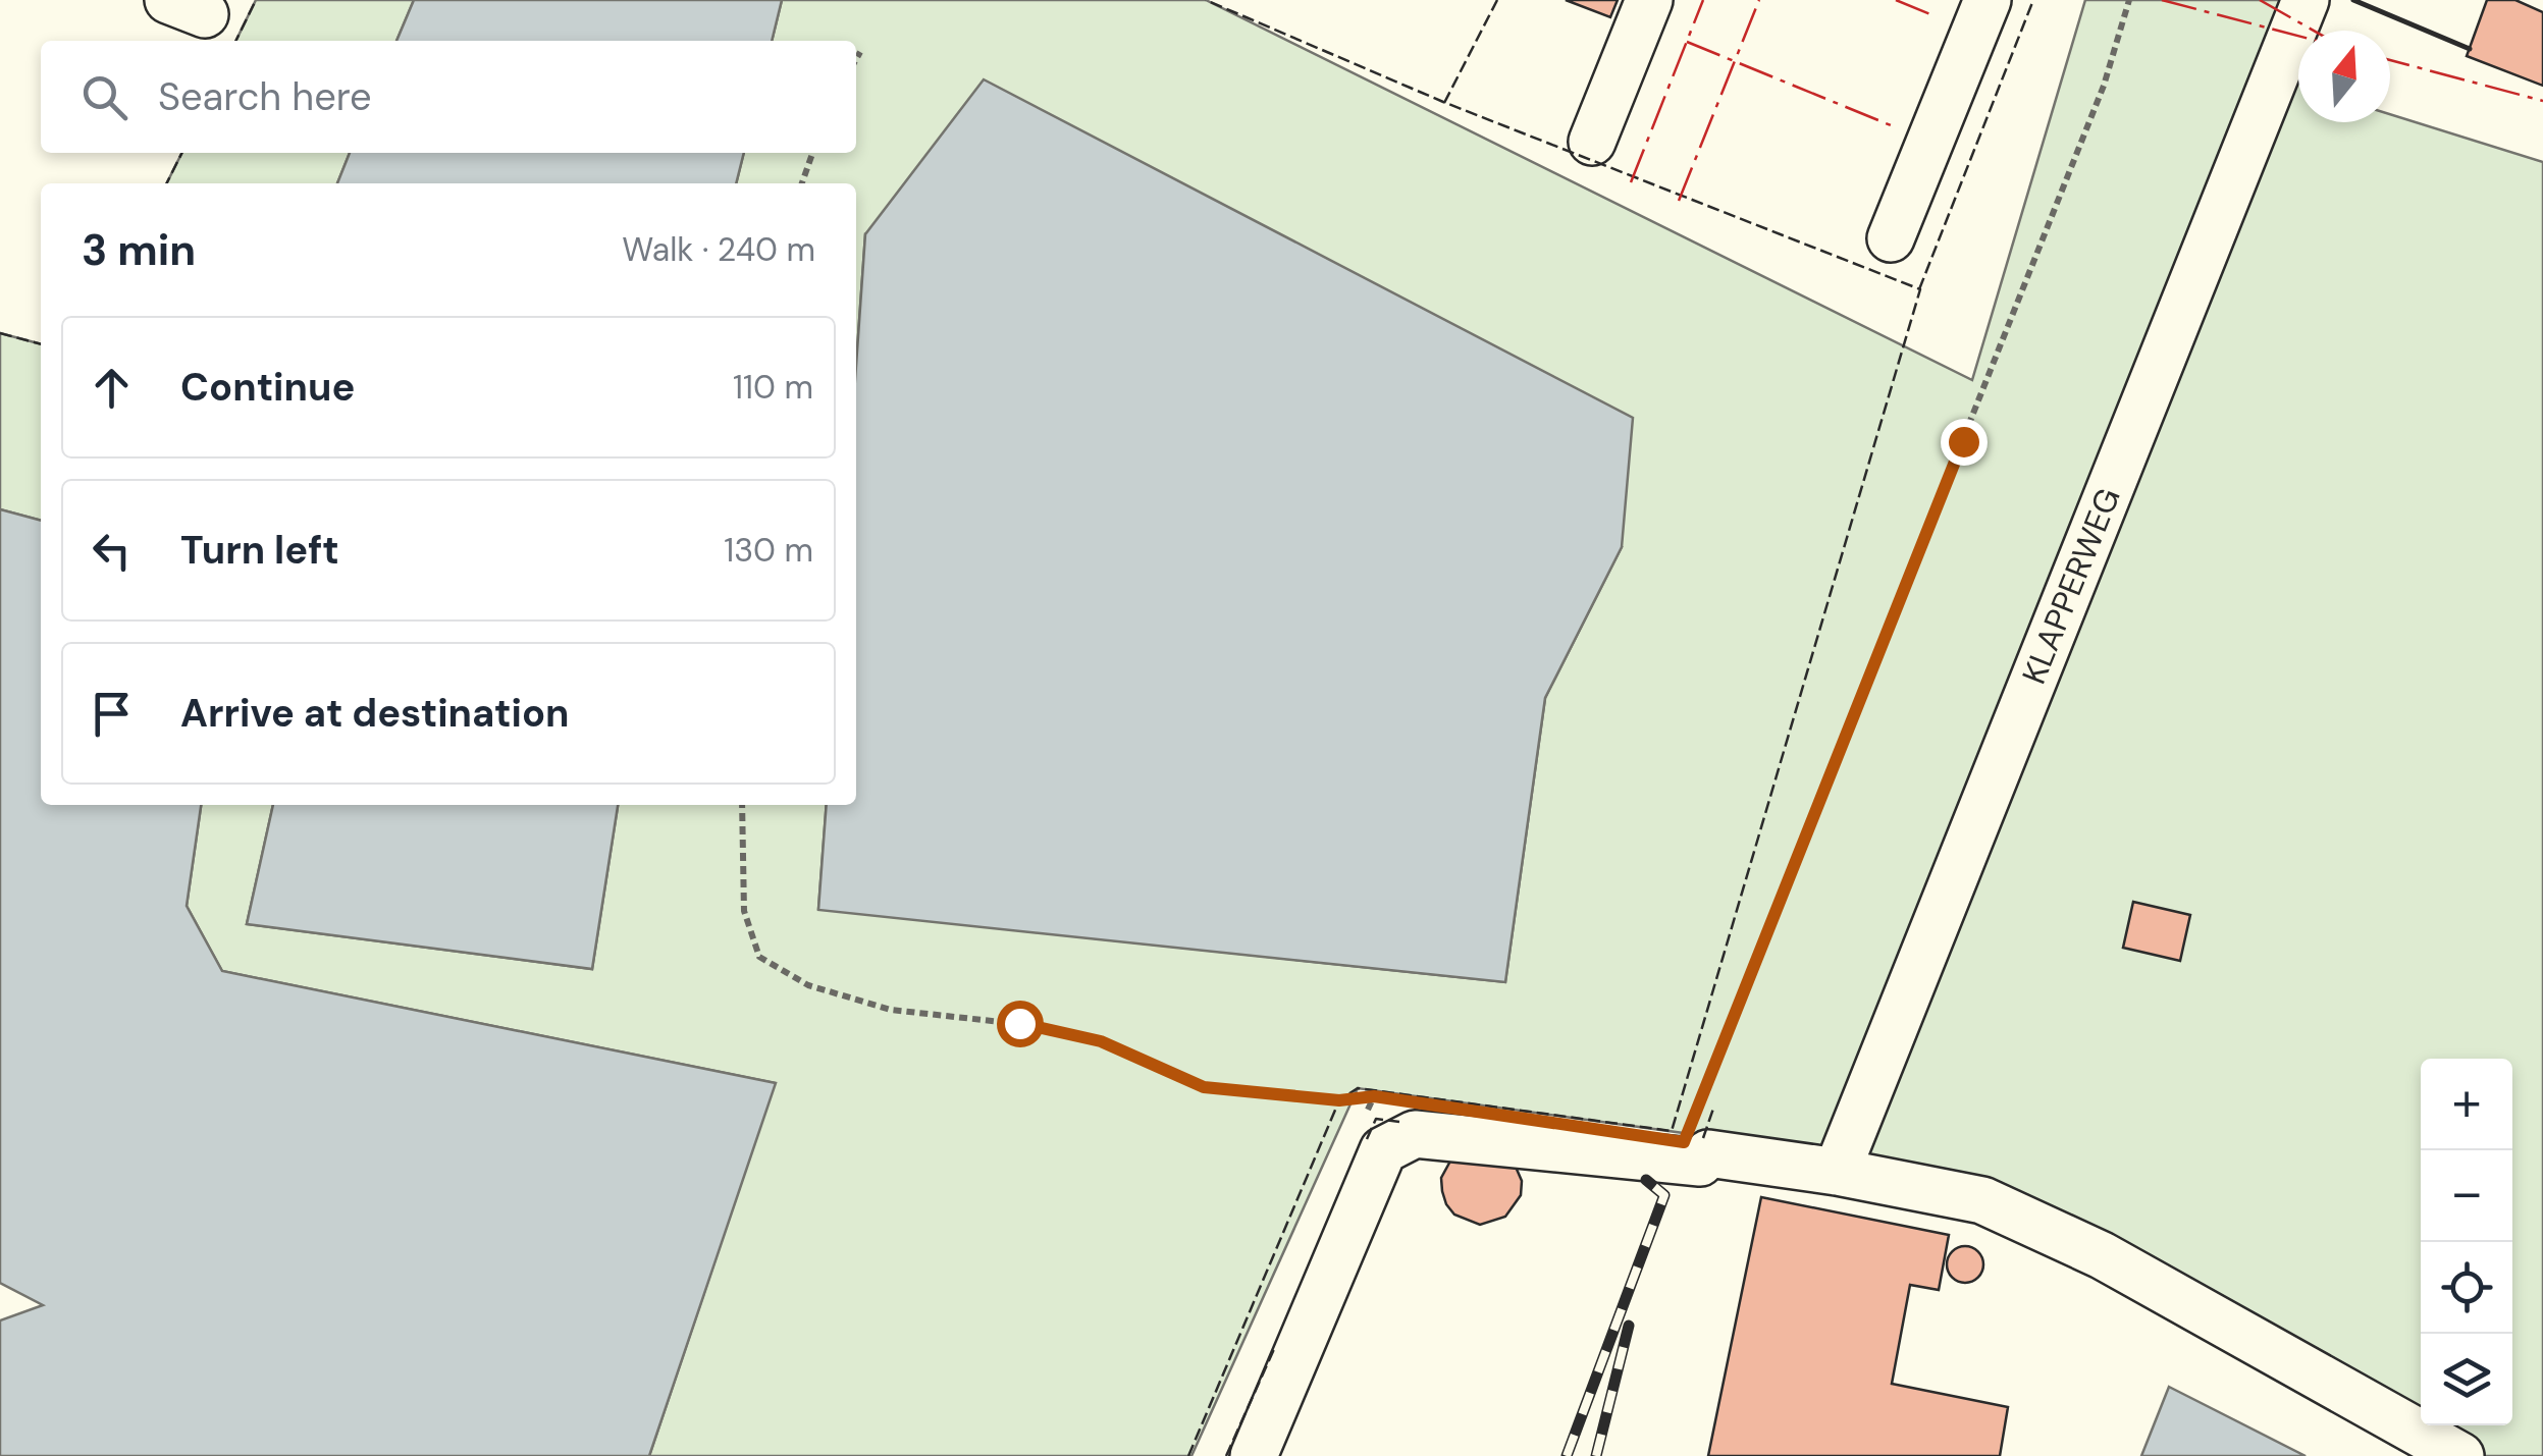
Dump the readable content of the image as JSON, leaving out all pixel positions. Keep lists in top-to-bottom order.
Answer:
{
  "streets": {
    "lane": ["KLAPPERWEG"]
  },
  "north": "top",
  "page": {
    "search": "Search here",
    "heading": ["3 min", "Walk · 240 m"],
    "list": [
      ["Continue", "110 m"],
      ["Turn left", "130 m"],
      "Arrive at destination"
    ],
    "map_buttons": ["+", "−"]
  }
}
